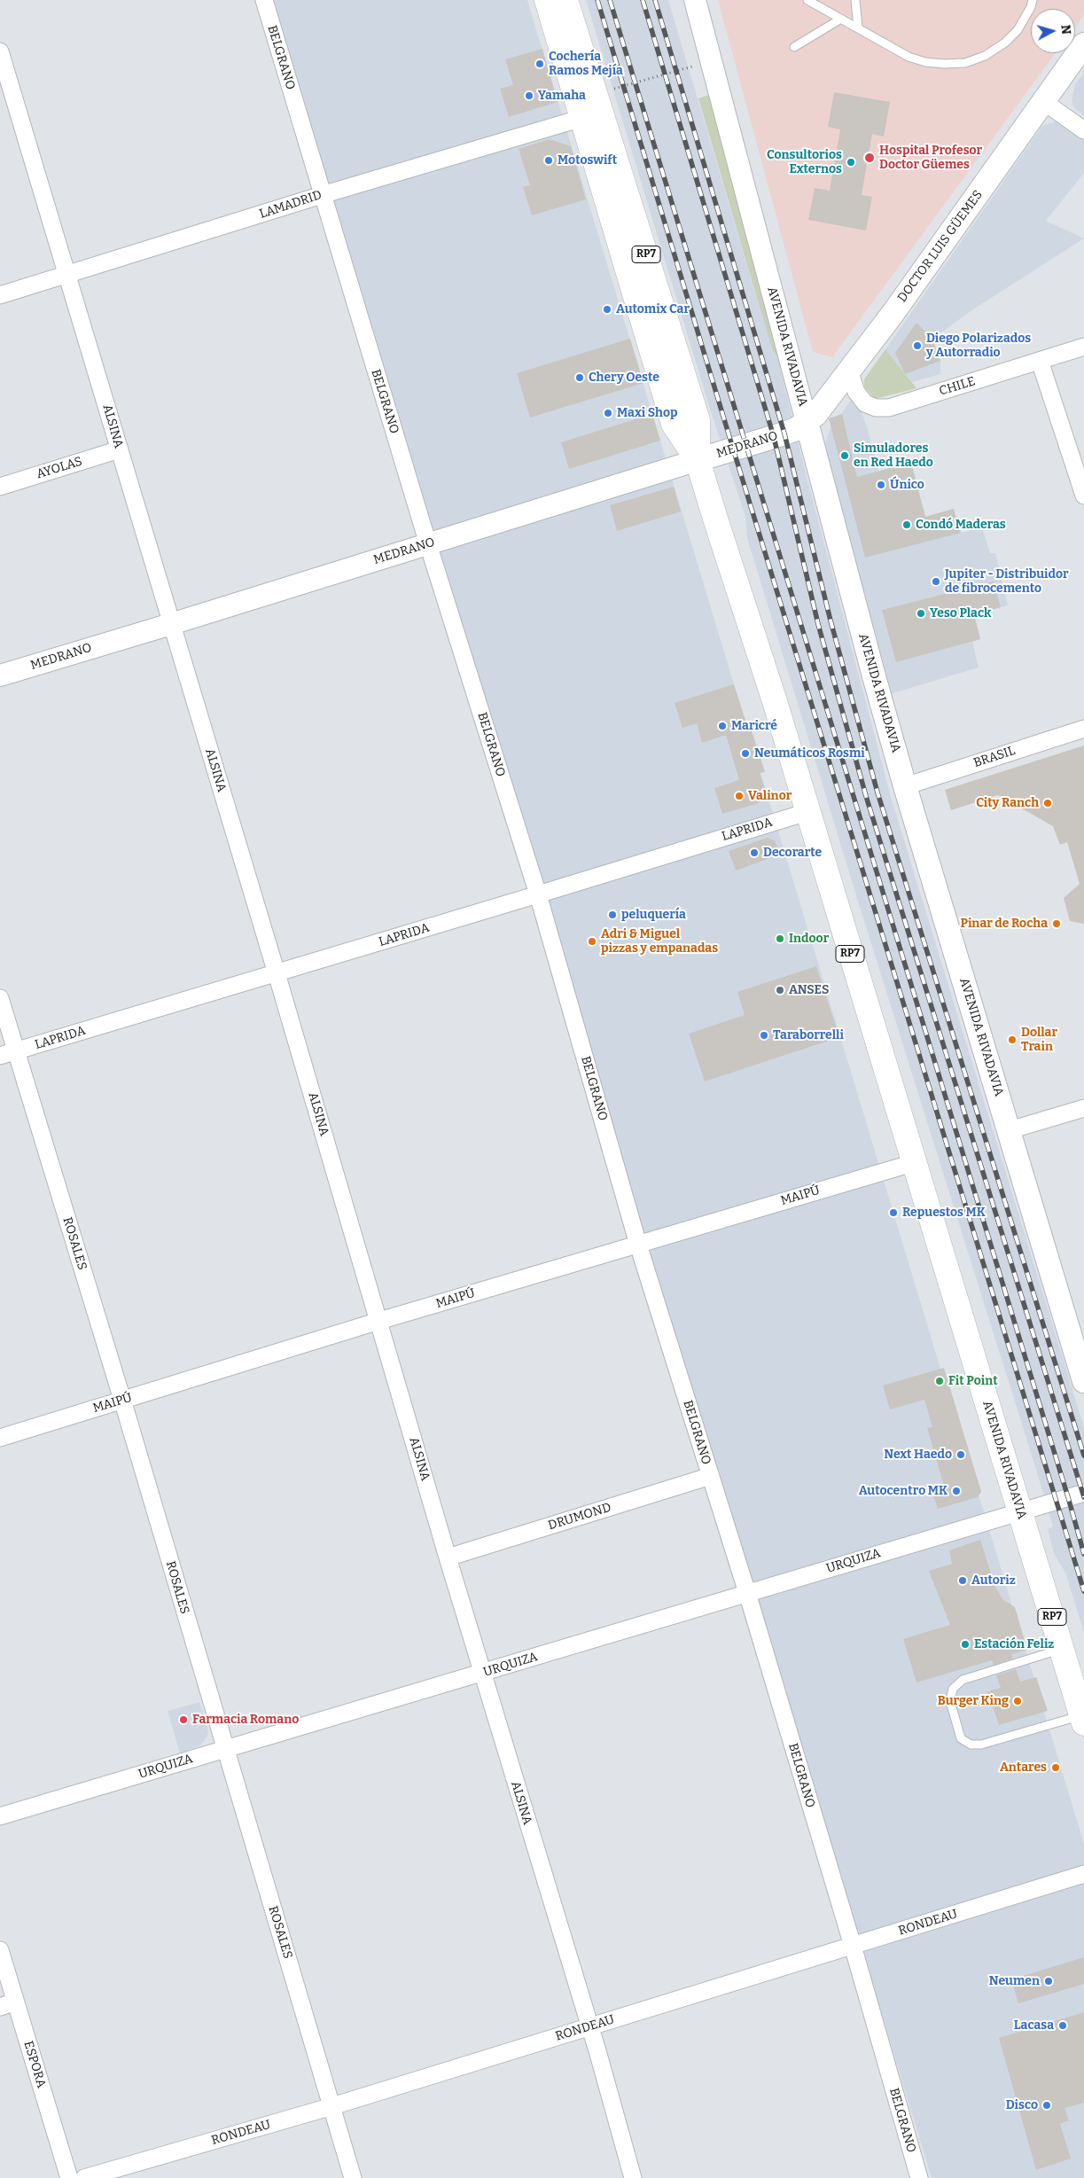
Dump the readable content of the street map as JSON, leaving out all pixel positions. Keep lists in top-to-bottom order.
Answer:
{
  "streets": {
    "main road": [
      "DOCTOR LUIS GÜEMES",
      "RP7",
      "AVENIDA RIVADAVIA",
      "MEDRANO"
    ],
    "street": [
      "BELGRANO",
      "LAMADRID",
      "CHILE",
      "ALSINA",
      "AYOLAS",
      "BRASIL",
      "LAPRIDA",
      "MAIPÚ",
      "ROSALES",
      "DRUMOND",
      "URQUIZA",
      "RONDEAU",
      "ESPORA"
    ]
  },
  "crossings": [
    ["BELGRANO", "LAMADRID"],
    ["BELGRANO", "MEDRANO"],
    ["BELGRANO", "LAPRIDA"],
    ["BELGRANO", "MAIPÚ"],
    ["BELGRANO", "DRUMOND"],
    ["BELGRANO", "URQUIZA"],
    ["BELGRANO", "RONDEAU"],
    ["LAMADRID", "AVENIDA RIVADAVIA"],
    ["LAMADRID", "ALSINA"],
    ["DOCTOR LUIS GÜEMES", "AVENIDA RIVADAVIA"],
    ["DOCTOR LUIS GÜEMES", "CHILE"],
    ["DOCTOR LUIS GÜEMES", "MEDRANO"],
    ["AVENIDA RIVADAVIA", "MEDRANO"],
    ["AVENIDA RIVADAVIA", "BRASIL"],
    ["AVENIDA RIVADAVIA", "LAPRIDA"],
    ["AVENIDA RIVADAVIA", "MAIPÚ"],
    ["AVENIDA RIVADAVIA", "URQUIZA"],
    ["ALSINA", "MEDRANO"],
    ["ALSINA", "AYOLAS"],
    ["ALSINA", "LAPRIDA"],
    ["ALSINA", "MAIPÚ"],
    ["ALSINA", "DRUMOND"],
    ["ALSINA", "URQUIZA"],
    ["ALSINA", "RONDEAU"],
    ["LAPRIDA", "ROSALES"],
    ["MAIPÚ", "ROSALES"],
    ["ROSALES", "URQUIZA"],
    ["ROSALES", "RONDEAU"]
  ],
  "places": [
    "Cochería Ramos Mejía",
    "Yamaha",
    "Hospital Profesor Doctor Güemes",
    "Motoswift",
    "Consultorios Externos",
    "Automix Car",
    "Diego Polarizados y Autorradio",
    "Chery Oeste",
    "Maxi Shop",
    "Simuladores en Red Haedo",
    "Único",
    "Condó Maderas",
    "Jupiter - Distribuidor de fibrocemento",
    "Yeso Plack",
    "Maricré",
    "Neumáticos Rosmi",
    "Valinor",
    "City Ranch",
    "Decorarte",
    "peluquería",
    "Pinar de Rocha",
    "Indoor",
    "Adri & Miguel pizzas y empanadas",
    "ANSES",
    "Taraborrelli",
    "Dollar Train",
    "Repuestos MK",
    "Fit Point",
    "Next Haedo",
    "Autocentro MK",
    "Autoriz",
    "Estación Feliz",
    "Burger King",
    "Farmacia Romano",
    "Antares",
    "Neumen",
    "Lacasa",
    "Disco"
  ],
  "north": "right"
}
